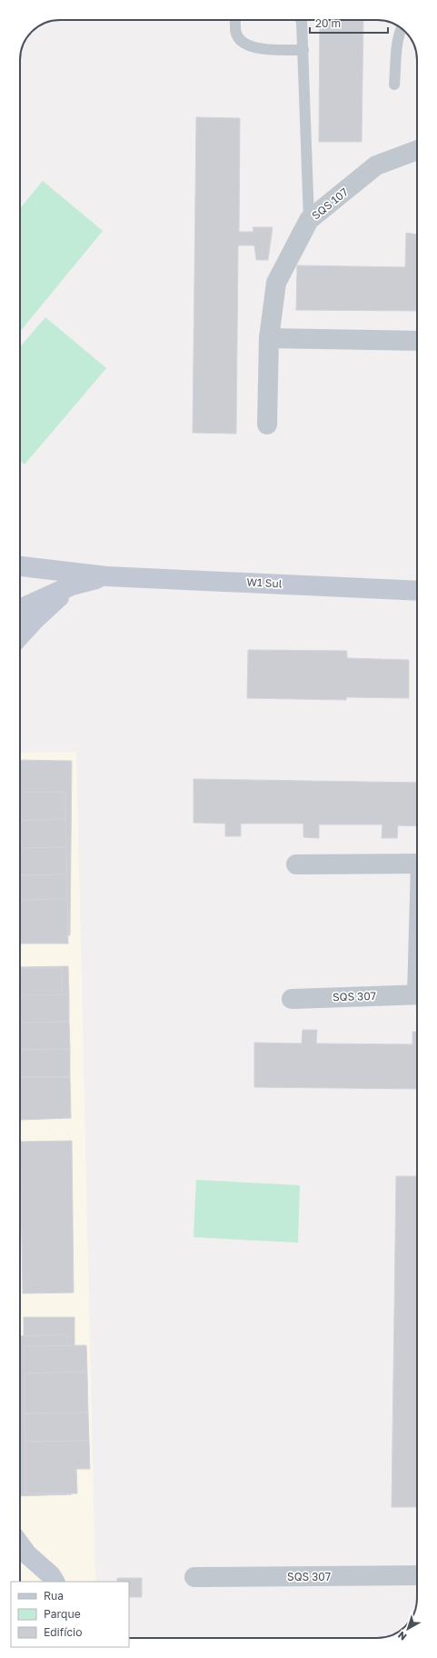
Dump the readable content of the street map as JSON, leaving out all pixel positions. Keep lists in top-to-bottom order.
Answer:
{
  "streets": {
    "street": ["SQS 107", "W1 Sul", "SQS 307"]
  },
  "legend": ["Rua", "Parque", "Edifício"],
  "scale_bar": "20 m",
  "north": "bottom left"
}
